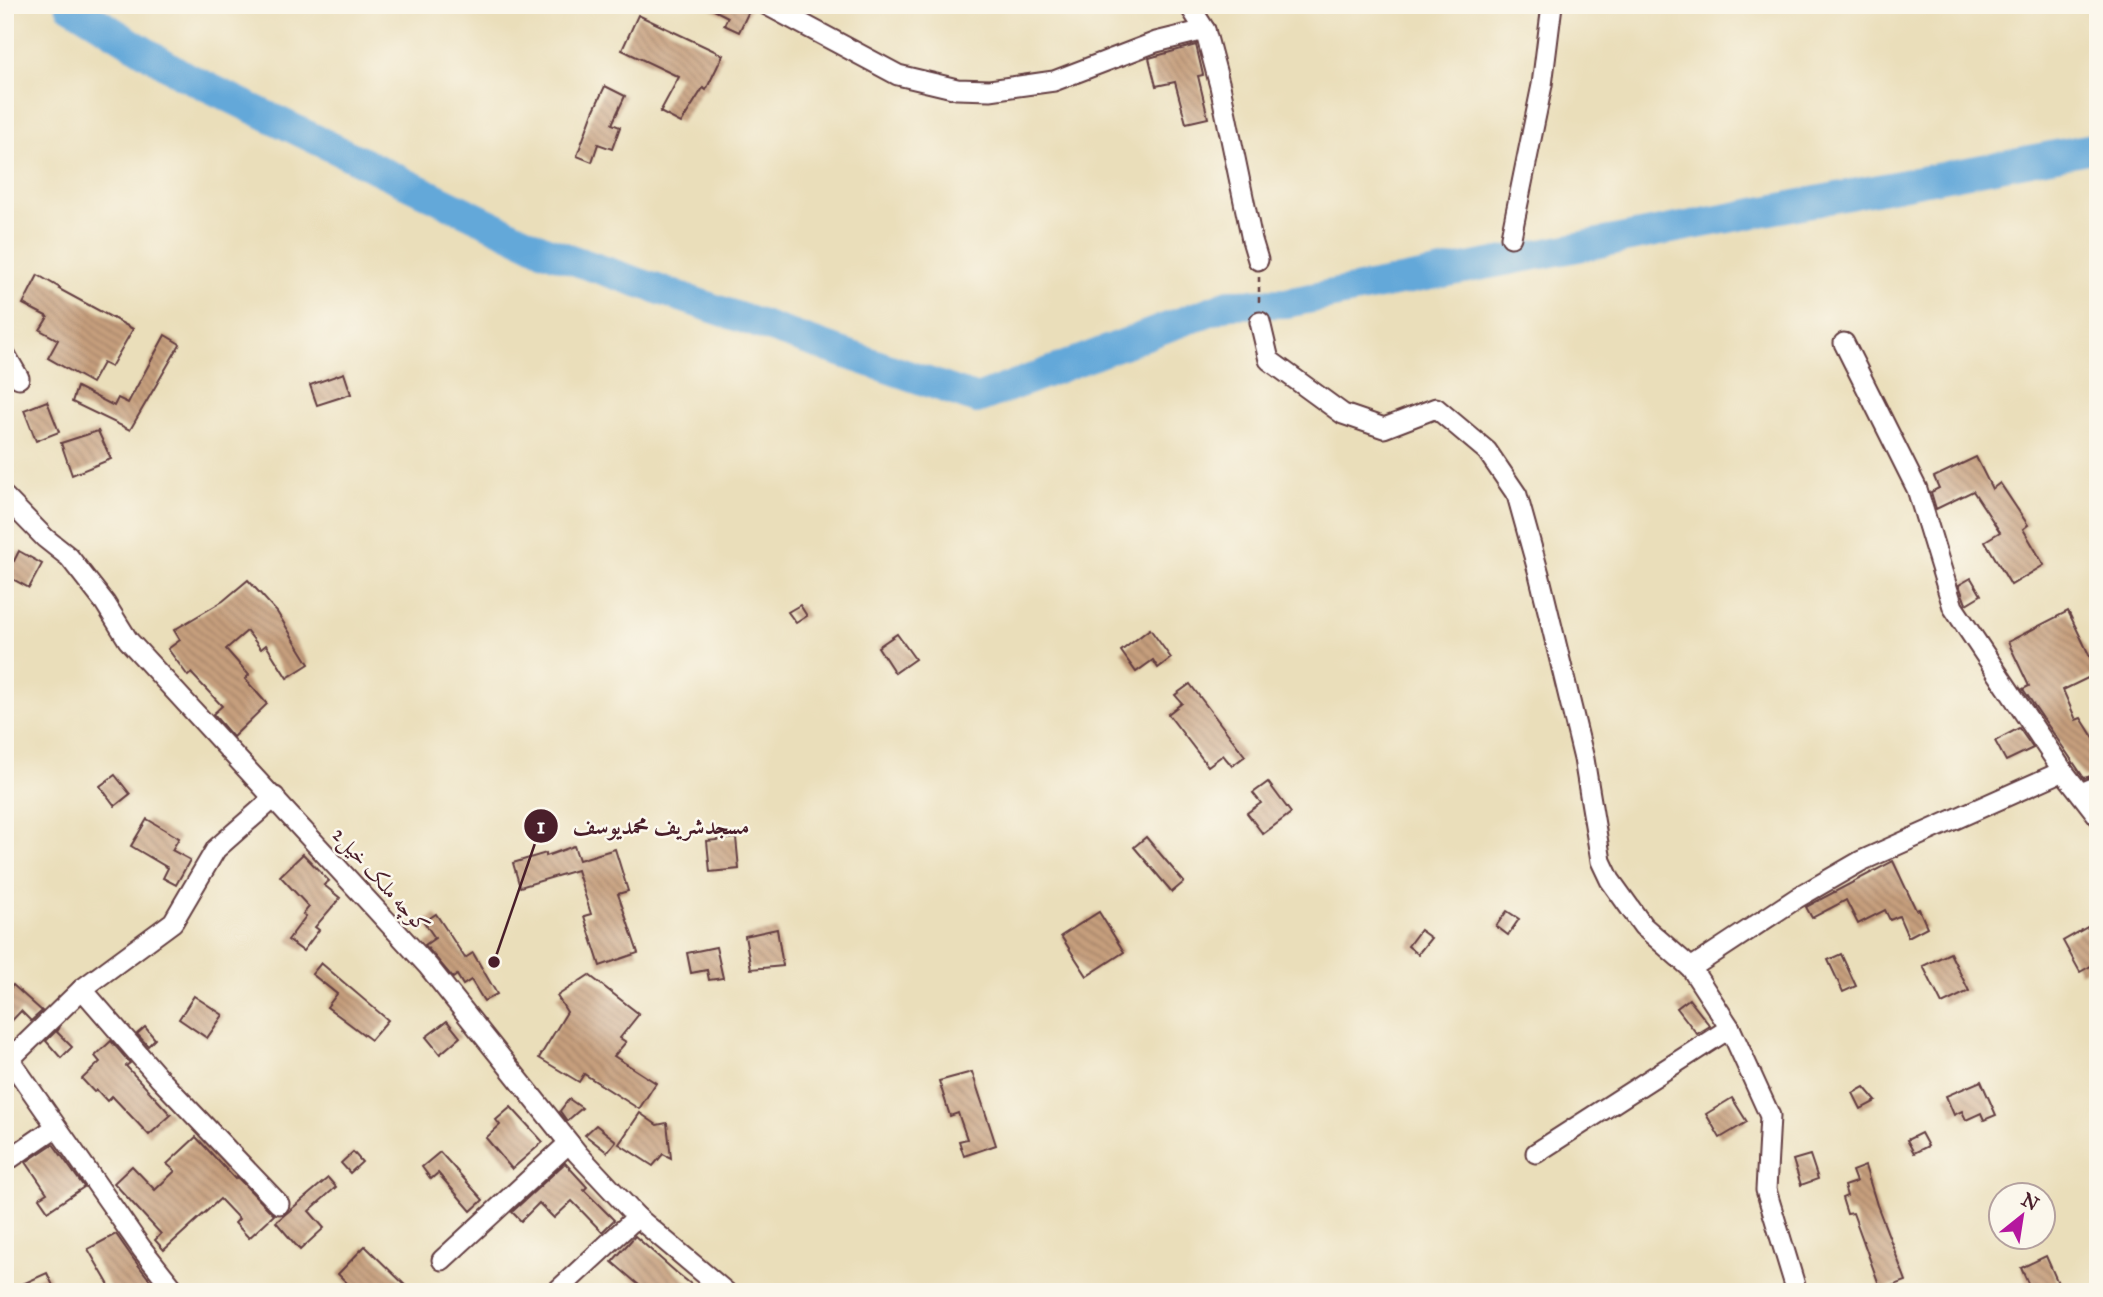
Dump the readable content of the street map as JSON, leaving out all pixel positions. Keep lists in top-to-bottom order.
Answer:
{
  "streets": {
    "street": ["کوچه ملک خیل2"]
  },
  "places": ["مسجدشریف محمدیوسف"],
  "north": "top right"
}
